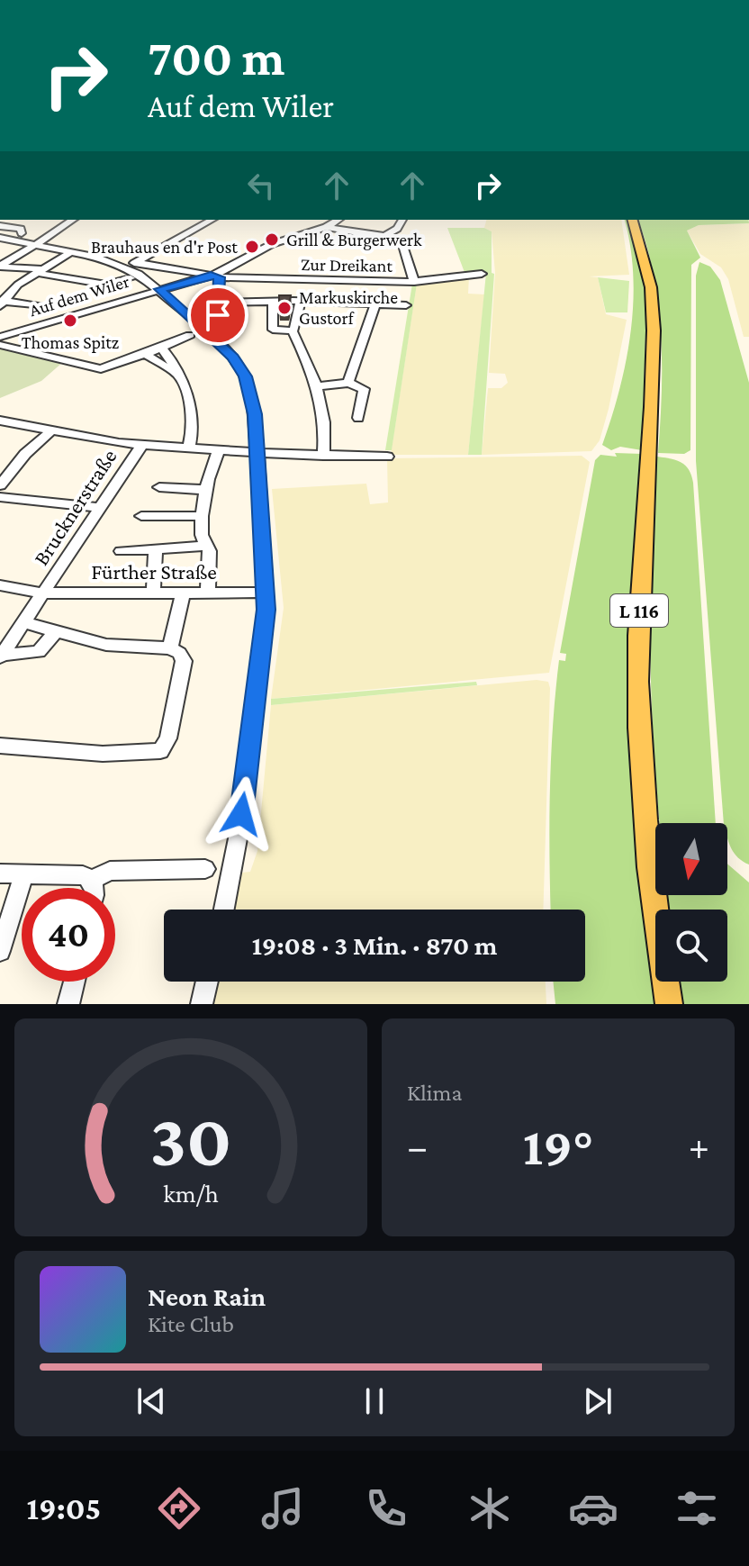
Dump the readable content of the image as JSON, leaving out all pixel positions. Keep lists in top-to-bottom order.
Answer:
{
  "streets": {
    "main road": ["L 116"],
    "street": [
      "Zur Dreikant",
      "Auf dem Wiler",
      "Brucknerstraße",
      "Fürther Straße"
    ]
  },
  "crossings": [
    ["Zur Dreikant", "Auf dem Wiler"],
    ["Brucknerstraße", "Fürther Straße"]
  ],
  "places": [
    "Grill & Burgerwerk",
    "Brauhaus en d'r Post",
    "Markuskirche Gustorf",
    "Thomas Spitz"
  ],
  "north": "bottom",
  "page": {
    "turn": ["700 m", "Auf dem Wiler"],
    "limit": "40",
    "trip": "19:08 · 3 Min. · 870 m",
    "tile": "Klima",
    "heat": ["−", "19°", "+"],
    "song": ["Neon Rain", "Kite Club"],
    "tabs": "19:05",
    "gauge": ["30", "km/h"]
  }
}
